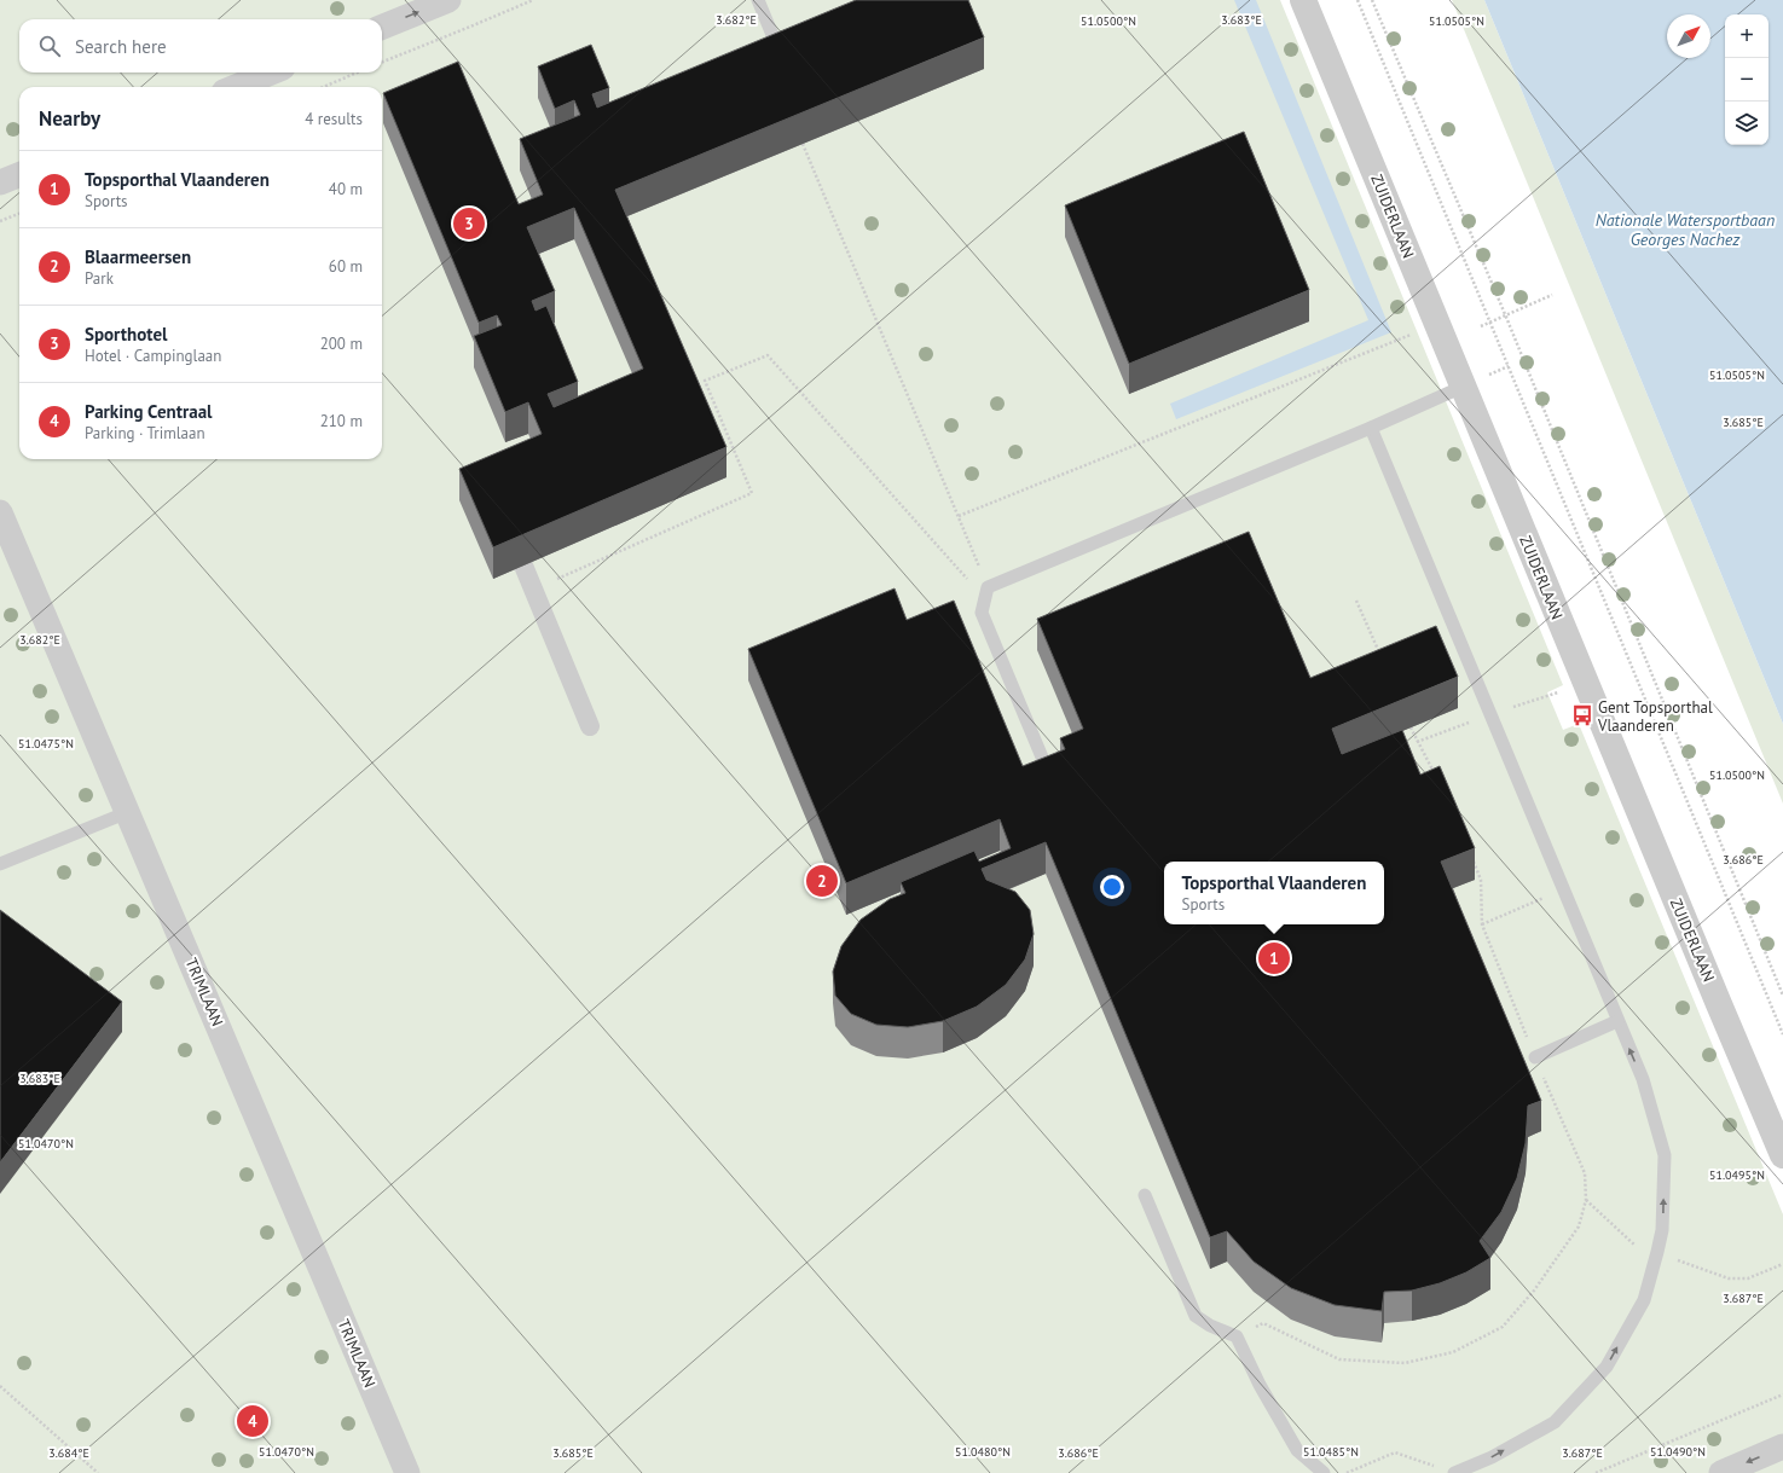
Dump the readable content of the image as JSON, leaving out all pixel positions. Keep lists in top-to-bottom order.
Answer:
{
  "streets": {
    "street": ["ZUIDERLAAN", "TRIMLAAN"]
  },
  "water": ["Nationale Watersportbaan Georges Nachez"],
  "places": {
    "bus stop": ["Gent Topsporthal Vlaanderen"]
  },
  "north": "top right",
  "page": {
    "map_buttons": ["+", "−"],
    "search": "Search here",
    "heading": ["Nearby", "4 results"],
    "list": [
      {
        "mark": "1",
        "name": "Topsporthal Vlaanderen",
        "note": "Sports",
        "value": "40 m"
      },
      {
        "mark": "2",
        "name": "Blaarmeersen",
        "note": "Park",
        "value": "60 m"
      },
      {
        "mark": "3",
        "name": "Sporthotel",
        "note": "Hotel · Campinglaan",
        "value": "200 m"
      },
      {
        "mark": "4",
        "name": "Parking Centraal",
        "note": "Parking · Trimlaan",
        "value": "210 m"
      }
    ],
    "pins": [
      "3",
      "2",
      "1",
      "4"
    ],
    "popup": ["Topsporthal Vlaanderen", "Sports"]
  },
  "coordinates": [
    "3.682°E",
    "3.683°E",
    "51.0500°N",
    "51.0505°N",
    "3.685°E",
    "51.0475°N",
    "3.686°E",
    "51.0470°N",
    "51.0495°N",
    "3.687°E",
    "51.0480°N",
    "51.0485°N",
    "51.0490°N",
    "3.684°E"
  ]
}
